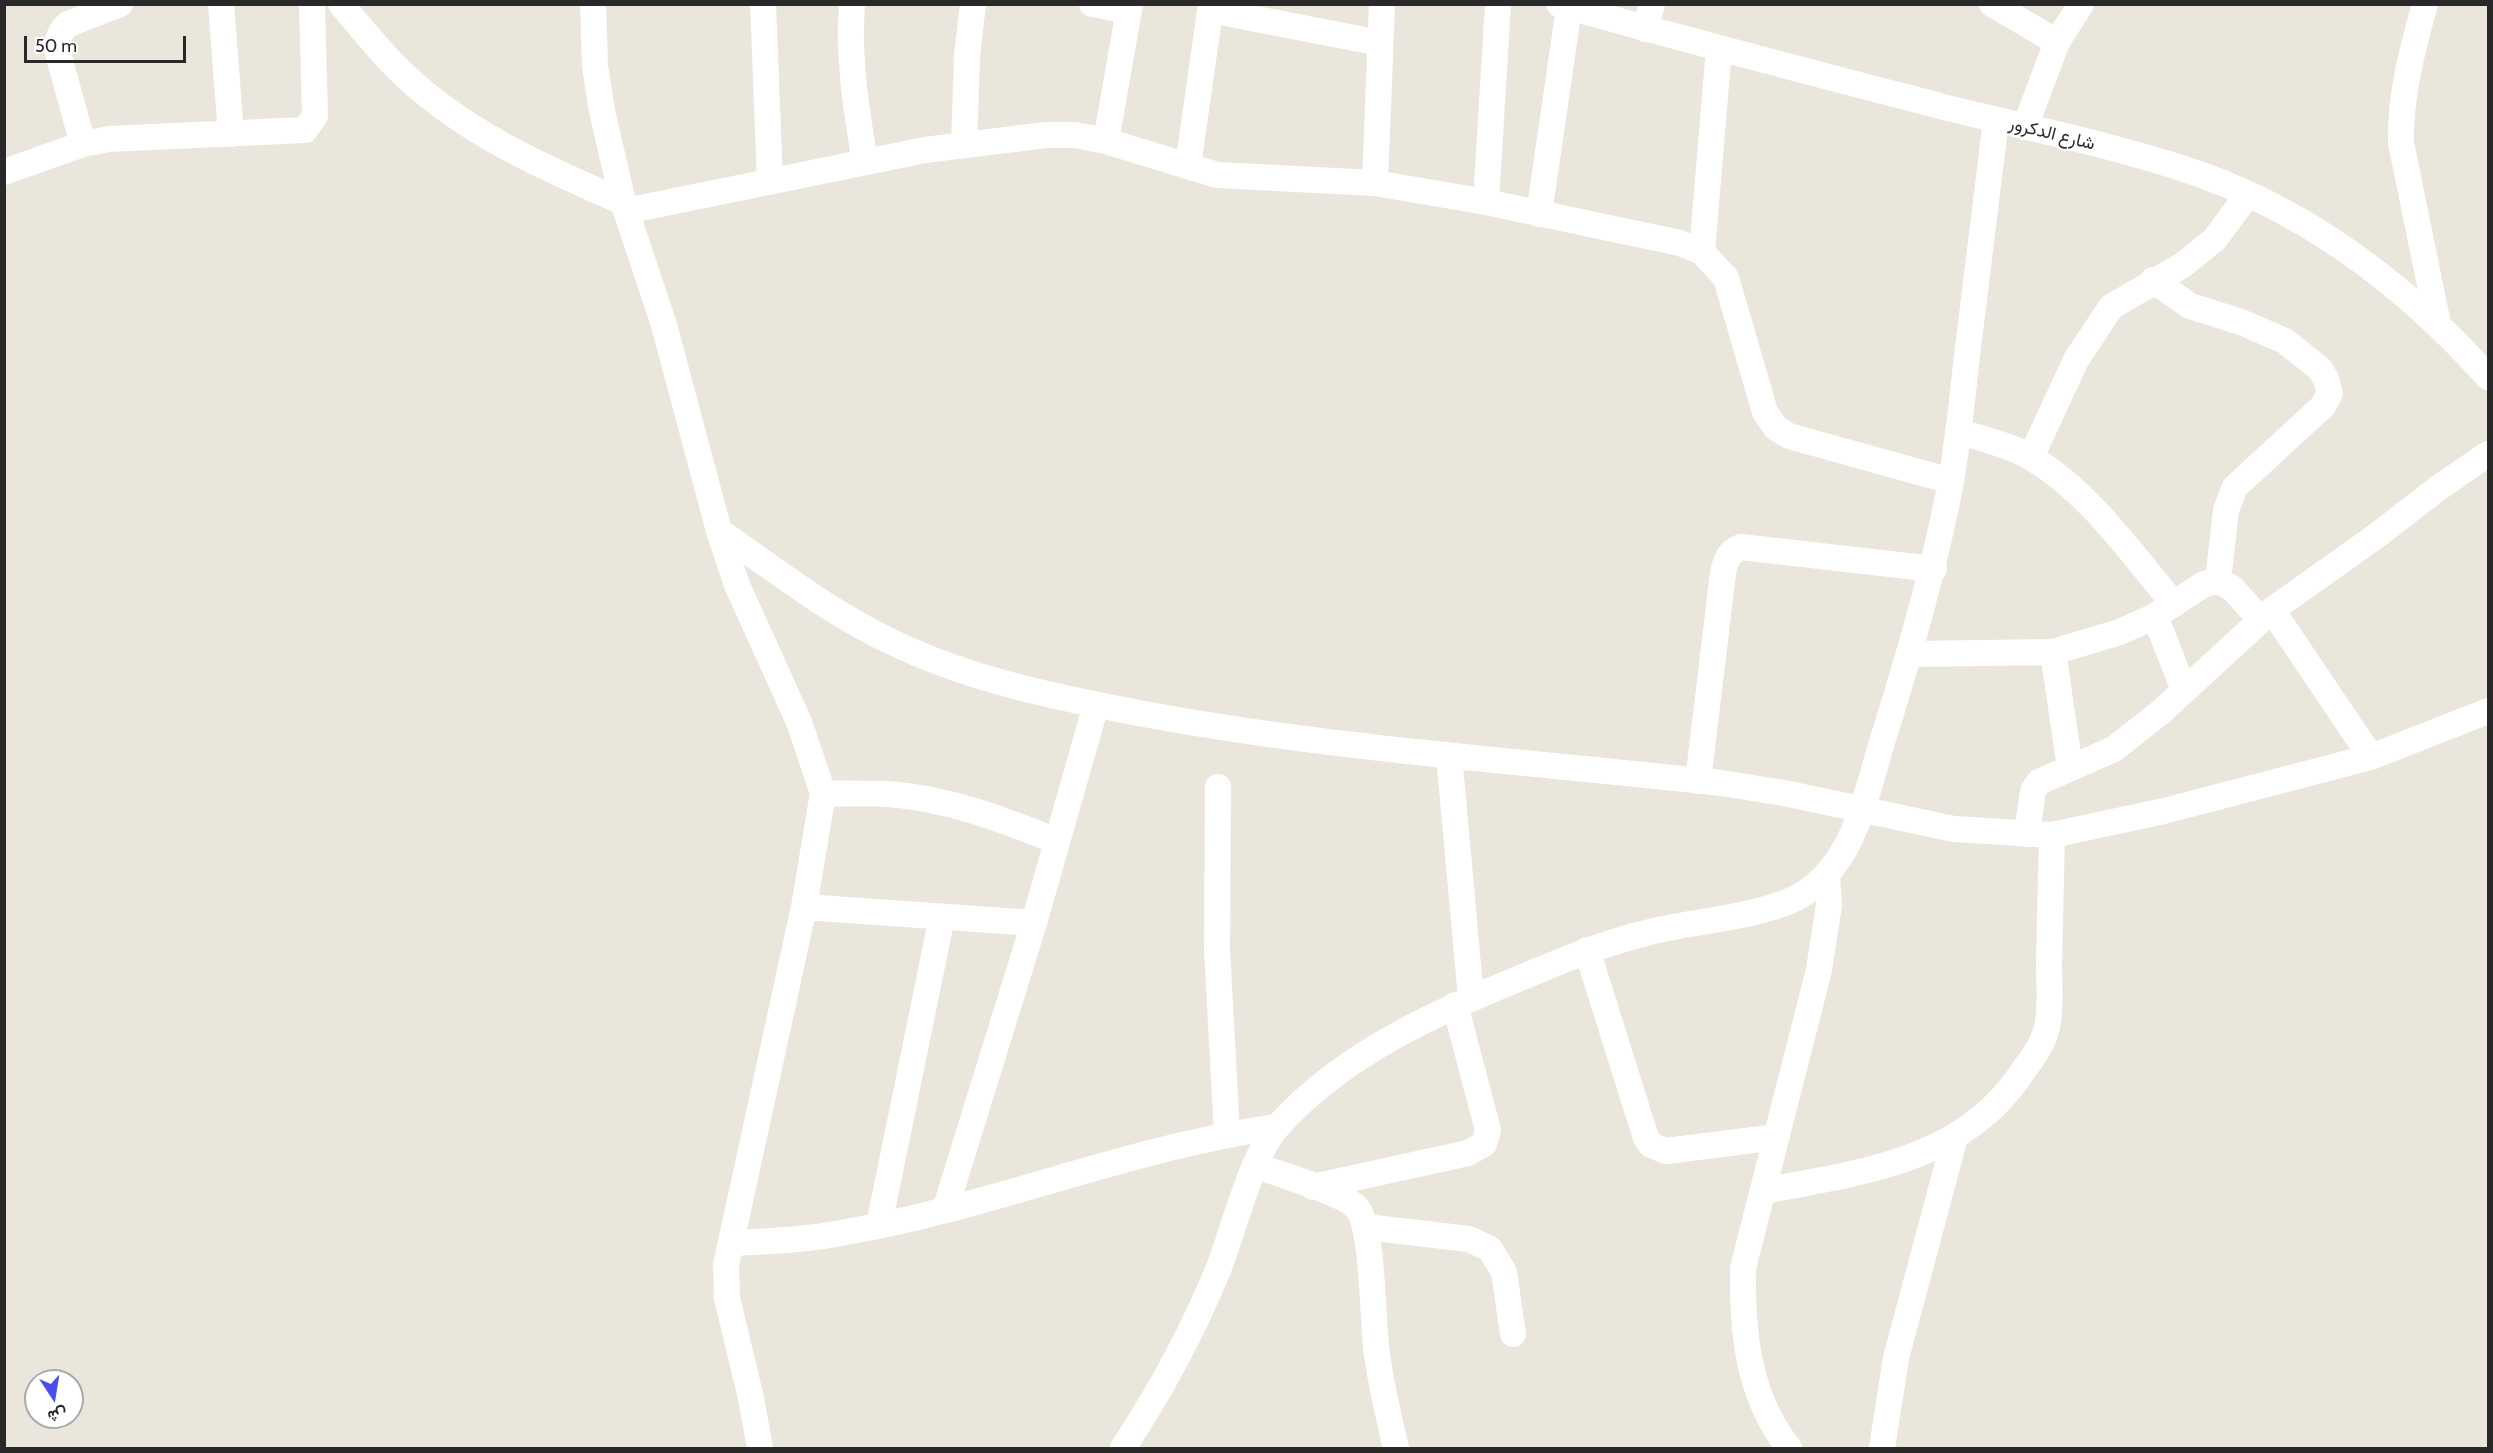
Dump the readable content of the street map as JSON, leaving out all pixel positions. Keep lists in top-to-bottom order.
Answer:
{
  "streets": {
    "street": ["شارع الدكرور"]
  },
  "scale_bar": "50 m",
  "north": "bottom"
}
